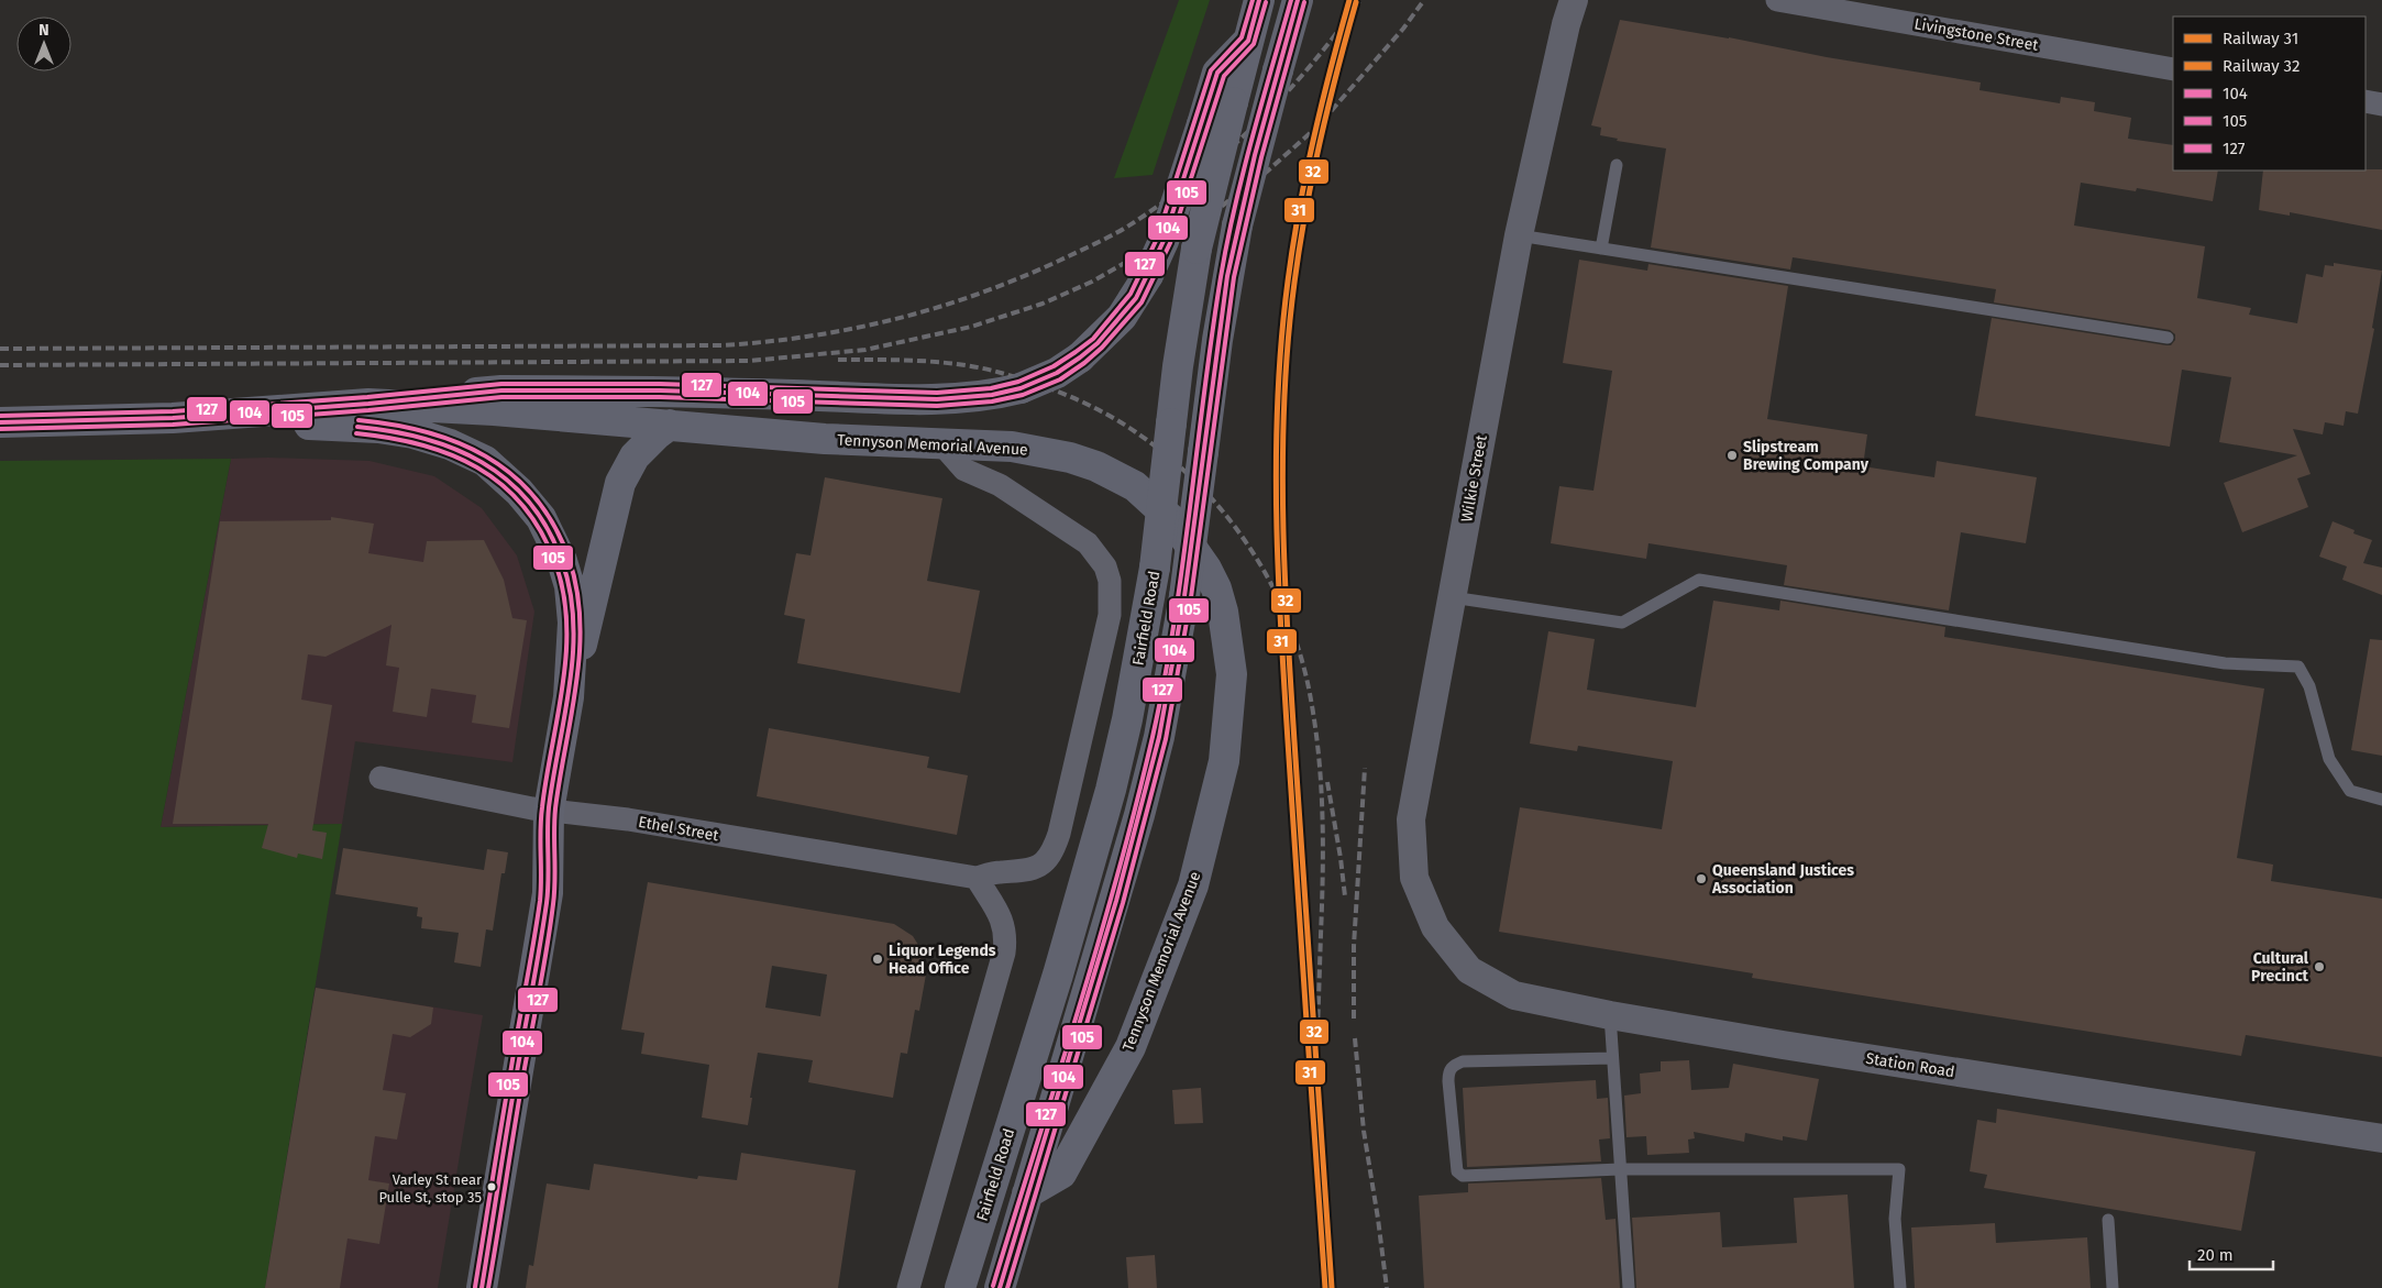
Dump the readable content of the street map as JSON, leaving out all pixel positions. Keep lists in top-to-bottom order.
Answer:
{
  "streets": {
    "main road": ["Tennyson Memorial Avenue", "Fairfield Road"],
    "street": [
      "Livingstone Street",
      "Wilkie Street",
      "Ethel Street",
      "Station Road"
    ]
  },
  "crossings": [
    ["Wilkie Street", "Station Road"]
  ],
  "places": [
    "Slipstream Brewing Company",
    "Queensland Justices Association",
    "Liquor Legends Head Office",
    "Cultural Precinct",
    "Varley St near Pulle St, stop 35"
  ],
  "lines": [
    "rail line 31",
    "transit line 104",
    "transit line 127",
    "rail line 32",
    "transit line 105"
  ],
  "legend": [
    "Railway 31",
    "Railway 32",
    "104",
    "105",
    "127"
  ],
  "scale_bar": "20 m",
  "north": "top"
}
